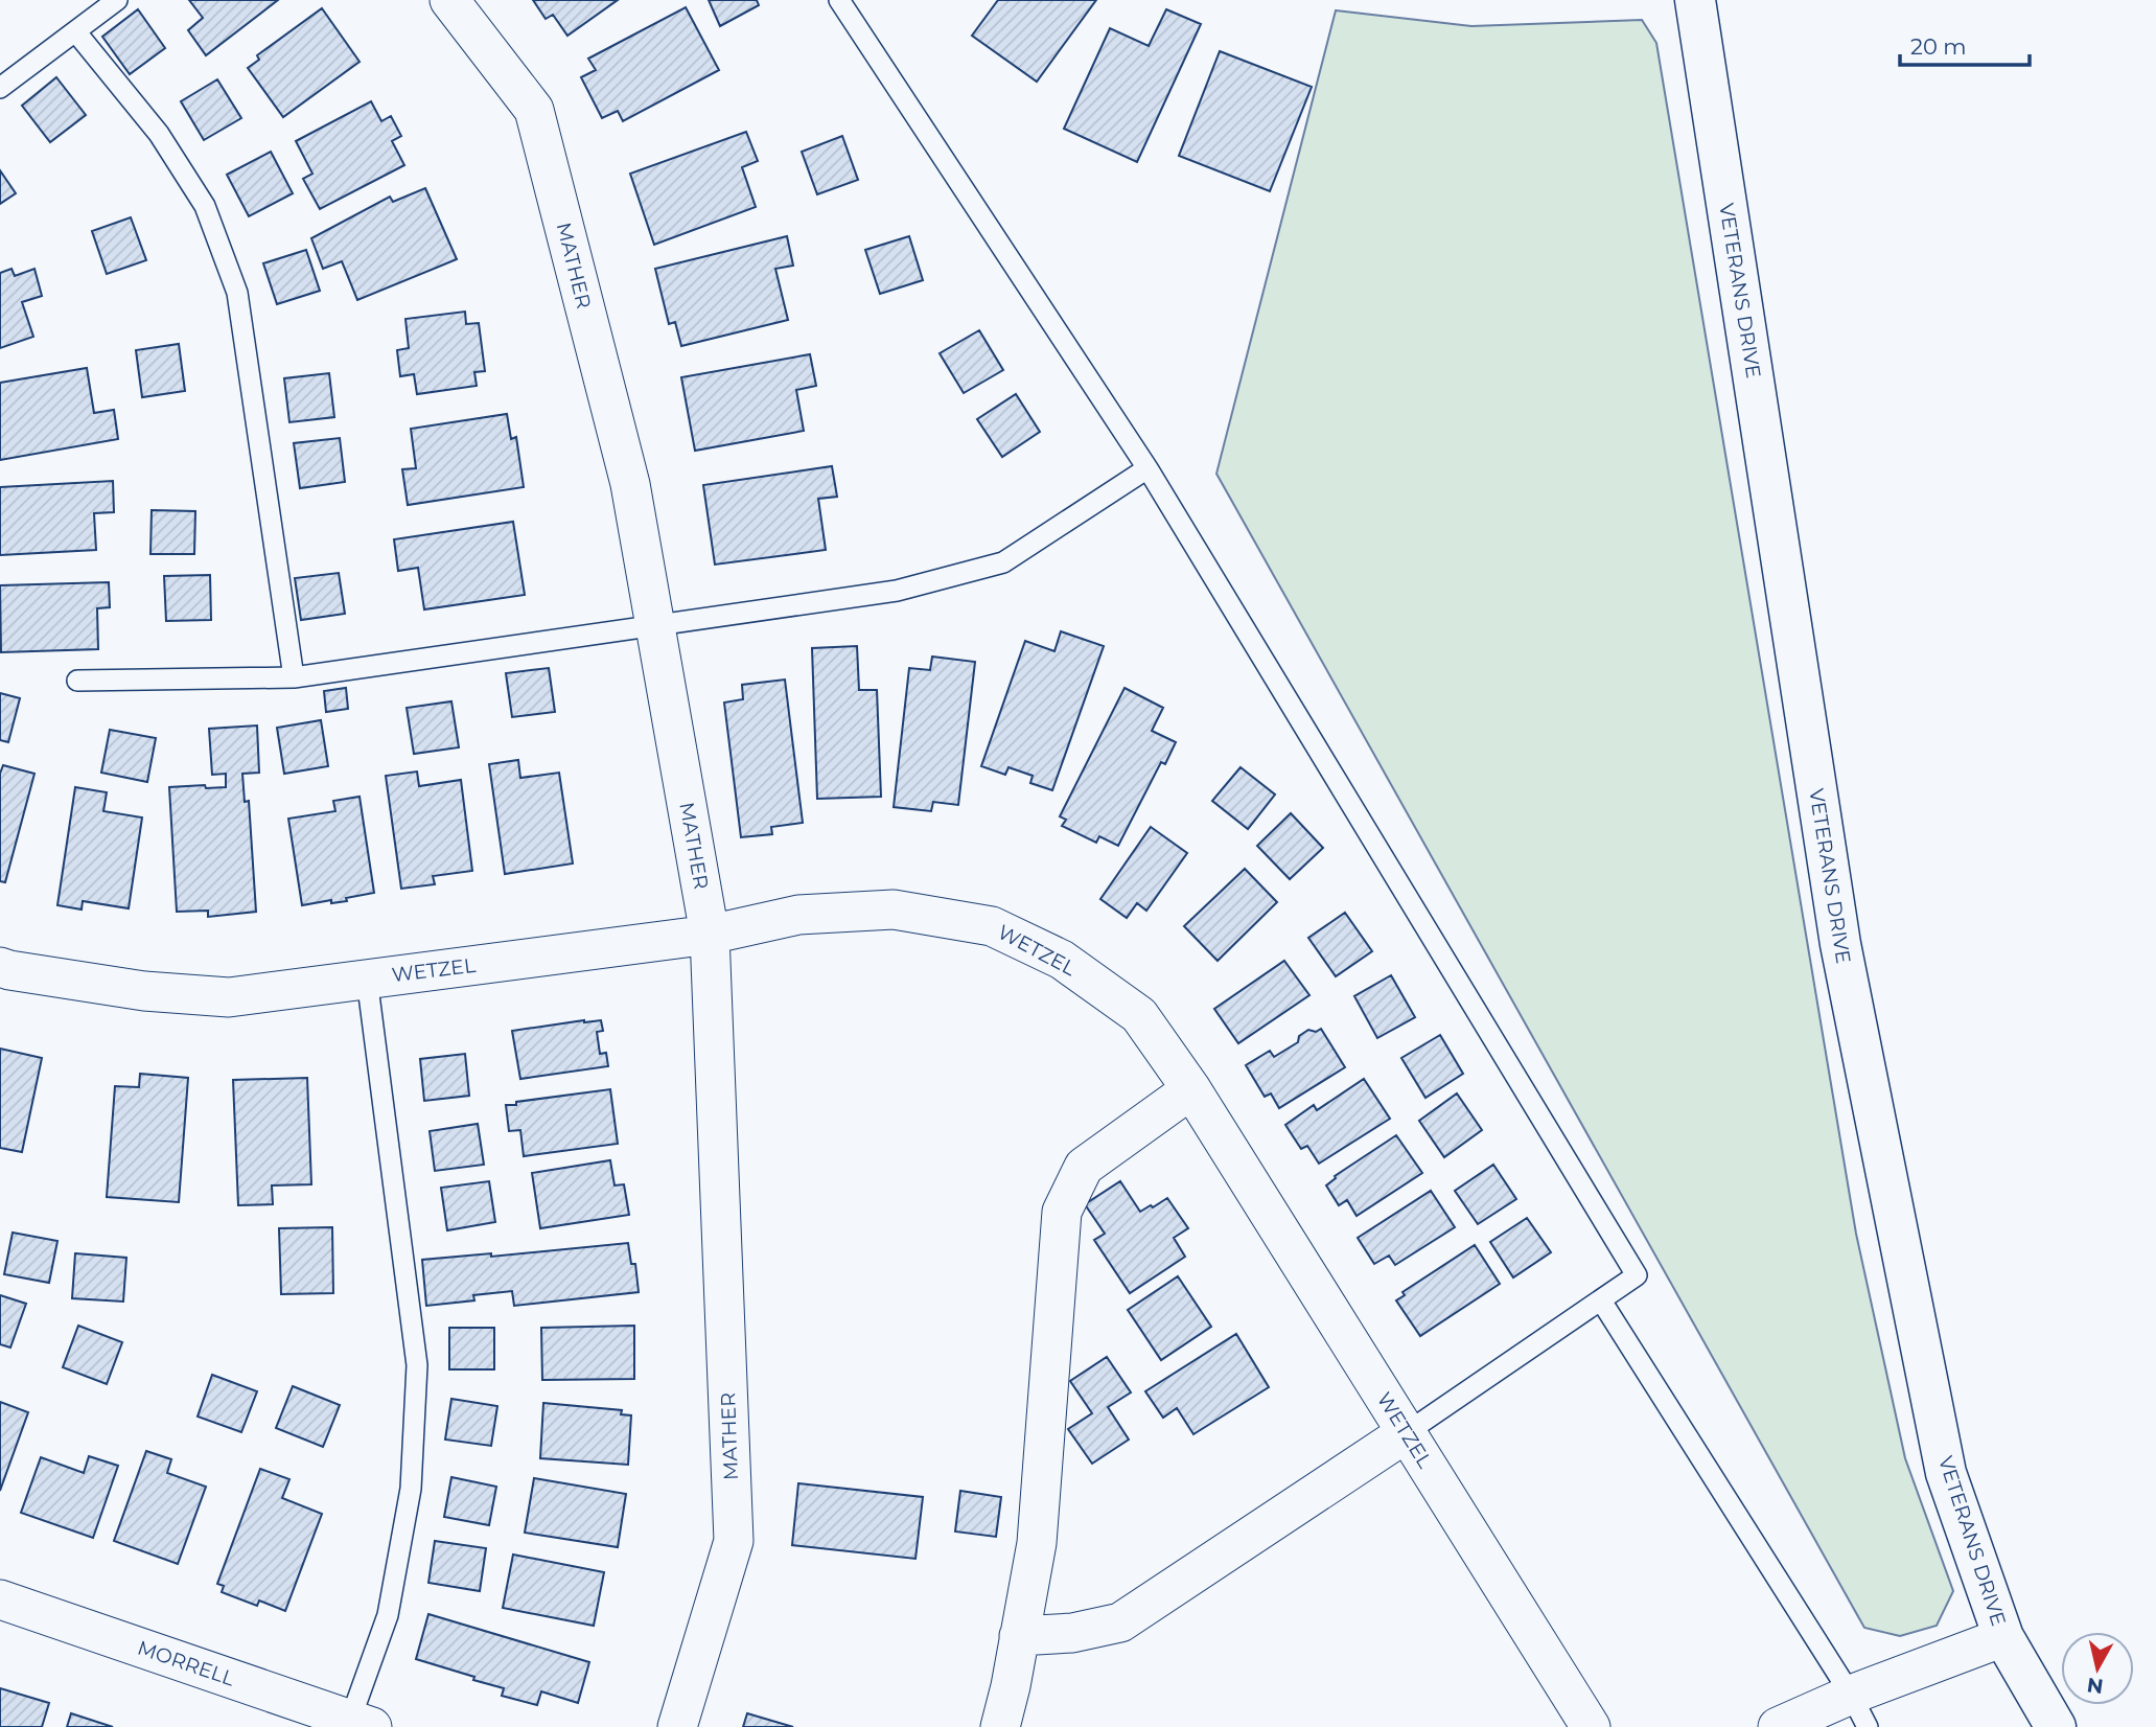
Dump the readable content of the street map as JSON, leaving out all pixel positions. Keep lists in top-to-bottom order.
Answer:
{
  "streets": {
    "main road": ["VETERANS DRIVE"],
    "street": ["MATHER", "WETZEL", "MORRELL"]
  },
  "crossings": [
    ["MATHER", "WETZEL"]
  ],
  "scale_bar": "20 m",
  "north": "bottom"
}
